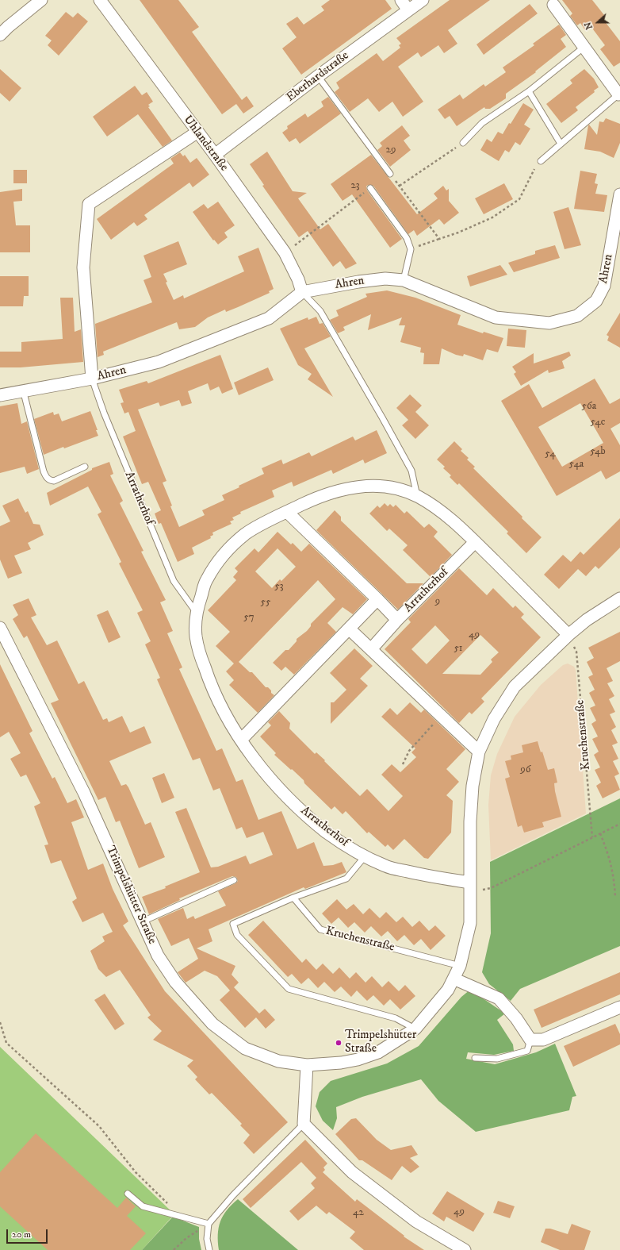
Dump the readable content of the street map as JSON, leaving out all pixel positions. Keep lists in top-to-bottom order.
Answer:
{
  "streets": {
    "street": [
      "Eberhardstraße",
      "Uhlandstraße",
      "Ahren",
      "Arratherhof",
      "Trimpelshütter Straße"
    ],
    "lane": ["Kruchenstraße"]
  },
  "crossings": [
    ["Eberhardstraße", "Uhlandstraße"],
    ["Uhlandstraße", "Ahren"],
    ["Ahren", "Arratherhof"],
    ["Arratherhof", "Kruchenstraße"]
  ],
  "places": ["Trimpelshütter Straße"],
  "house_numbers": [
    "29",
    "23",
    "56a",
    "54c",
    "54b",
    "54",
    "54a",
    "53",
    "9",
    "55",
    "57",
    "49",
    "51",
    "96",
    "49",
    "42"
  ],
  "scale_bar": "20 m",
  "north": "left"
}
